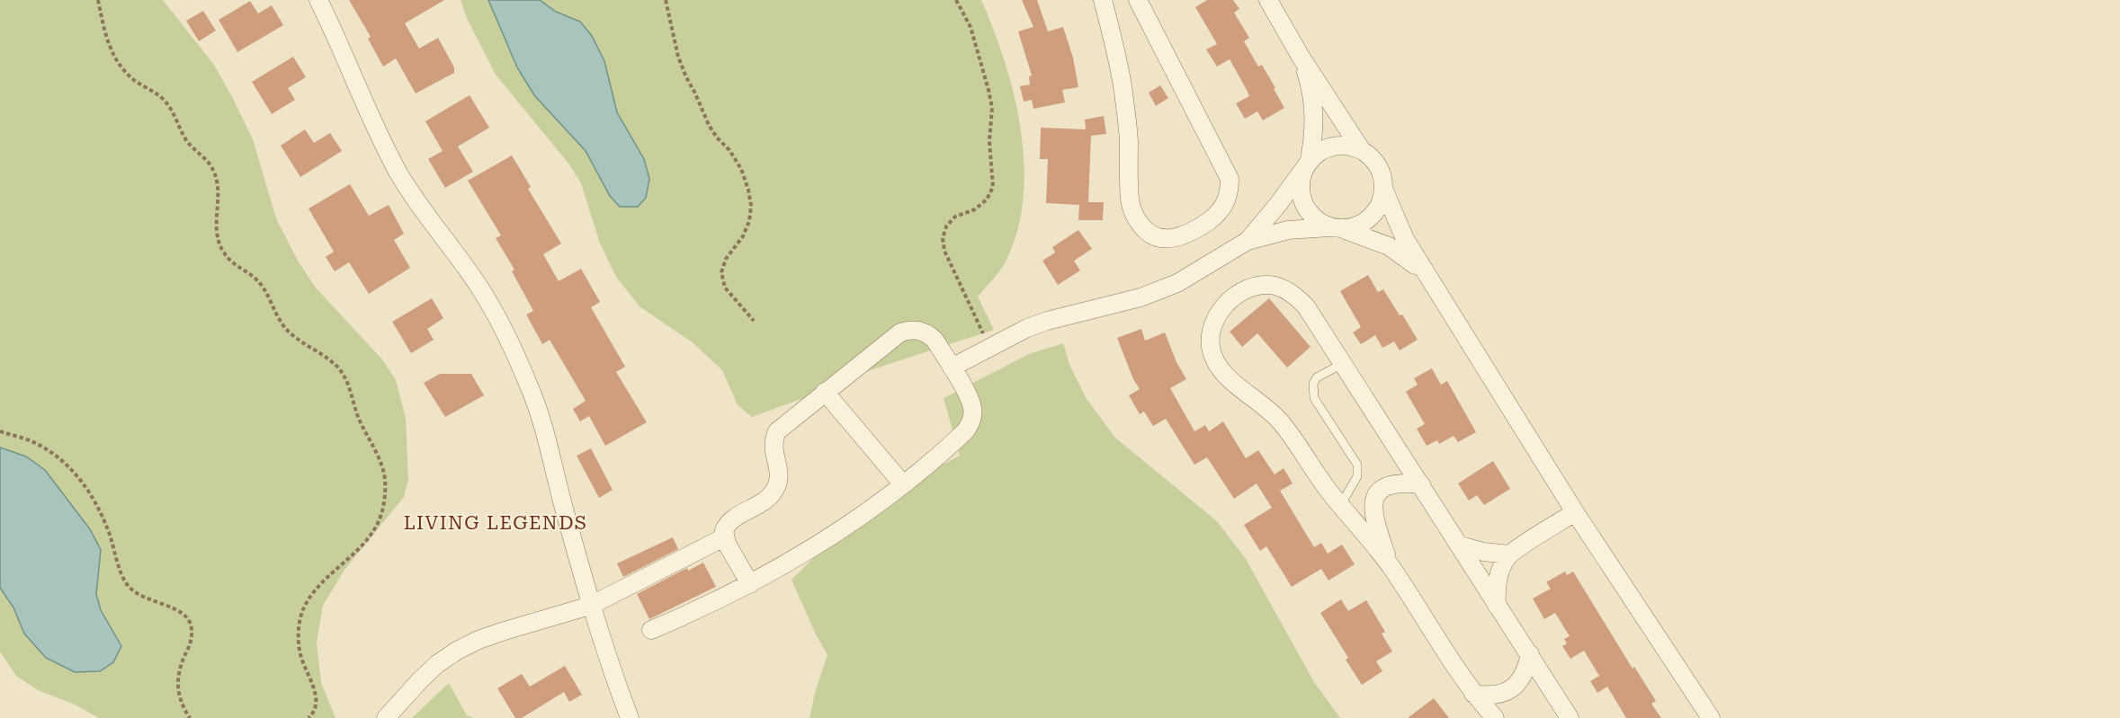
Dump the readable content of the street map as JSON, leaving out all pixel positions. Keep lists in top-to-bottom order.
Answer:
{
  "districts": ["LIVING LEGENDS"]
}
